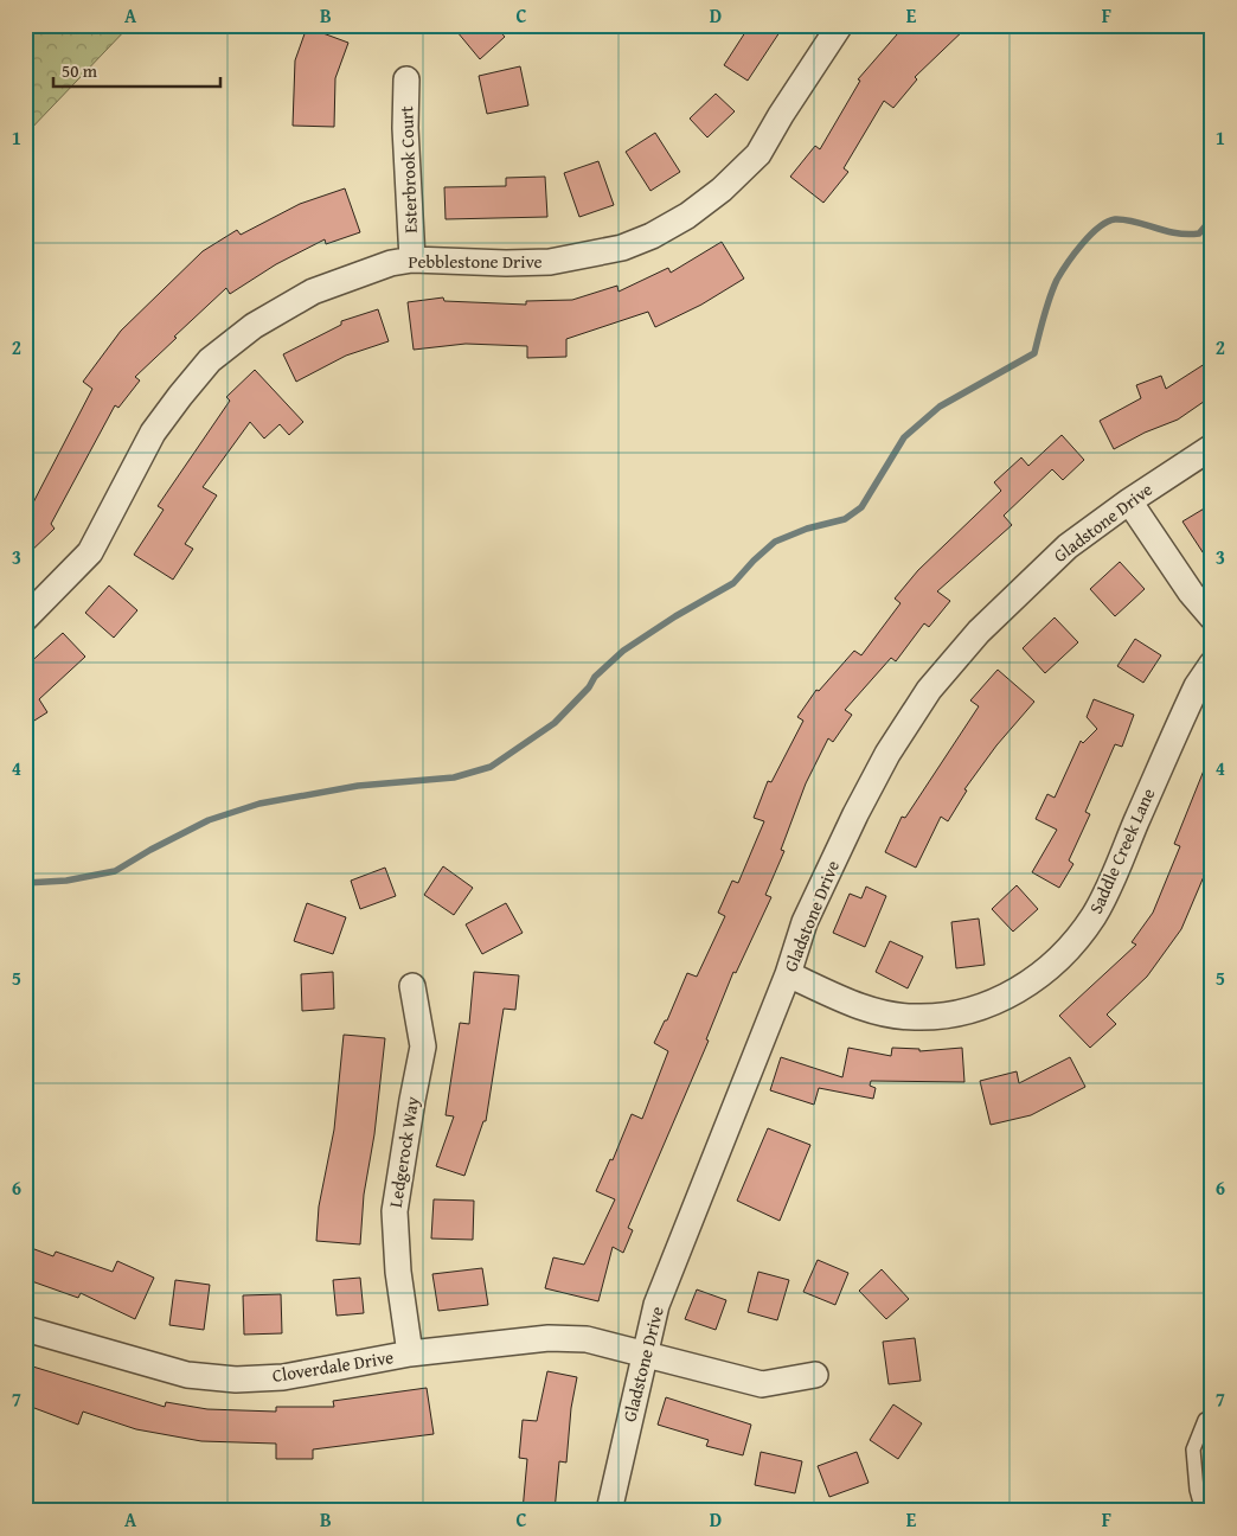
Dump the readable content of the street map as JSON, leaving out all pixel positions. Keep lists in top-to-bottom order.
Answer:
{
  "streets": {
    "street": [
      "Esterbrook Court",
      "Pebblestone Drive",
      "Gladstone Drive",
      "Saddle Creek Lane",
      "Ledgerock Way",
      "Cloverdale Drive"
    ]
  },
  "crossings": [
    ["Esterbrook Court", "Pebblestone Drive"],
    ["Gladstone Drive", "Saddle Creek Lane"],
    ["Gladstone Drive", "Cloverdale Drive"],
    ["Ledgerock Way", "Cloverdale Drive"]
  ],
  "scale_bar": "50 m",
  "grid": {
    "columns": [
      "A",
      "B",
      "C",
      "D",
      "E",
      "F"
    ],
    "rows": [
      "1",
      "2",
      "3",
      "4",
      "5",
      "6",
      "7"
    ]
  }
}
